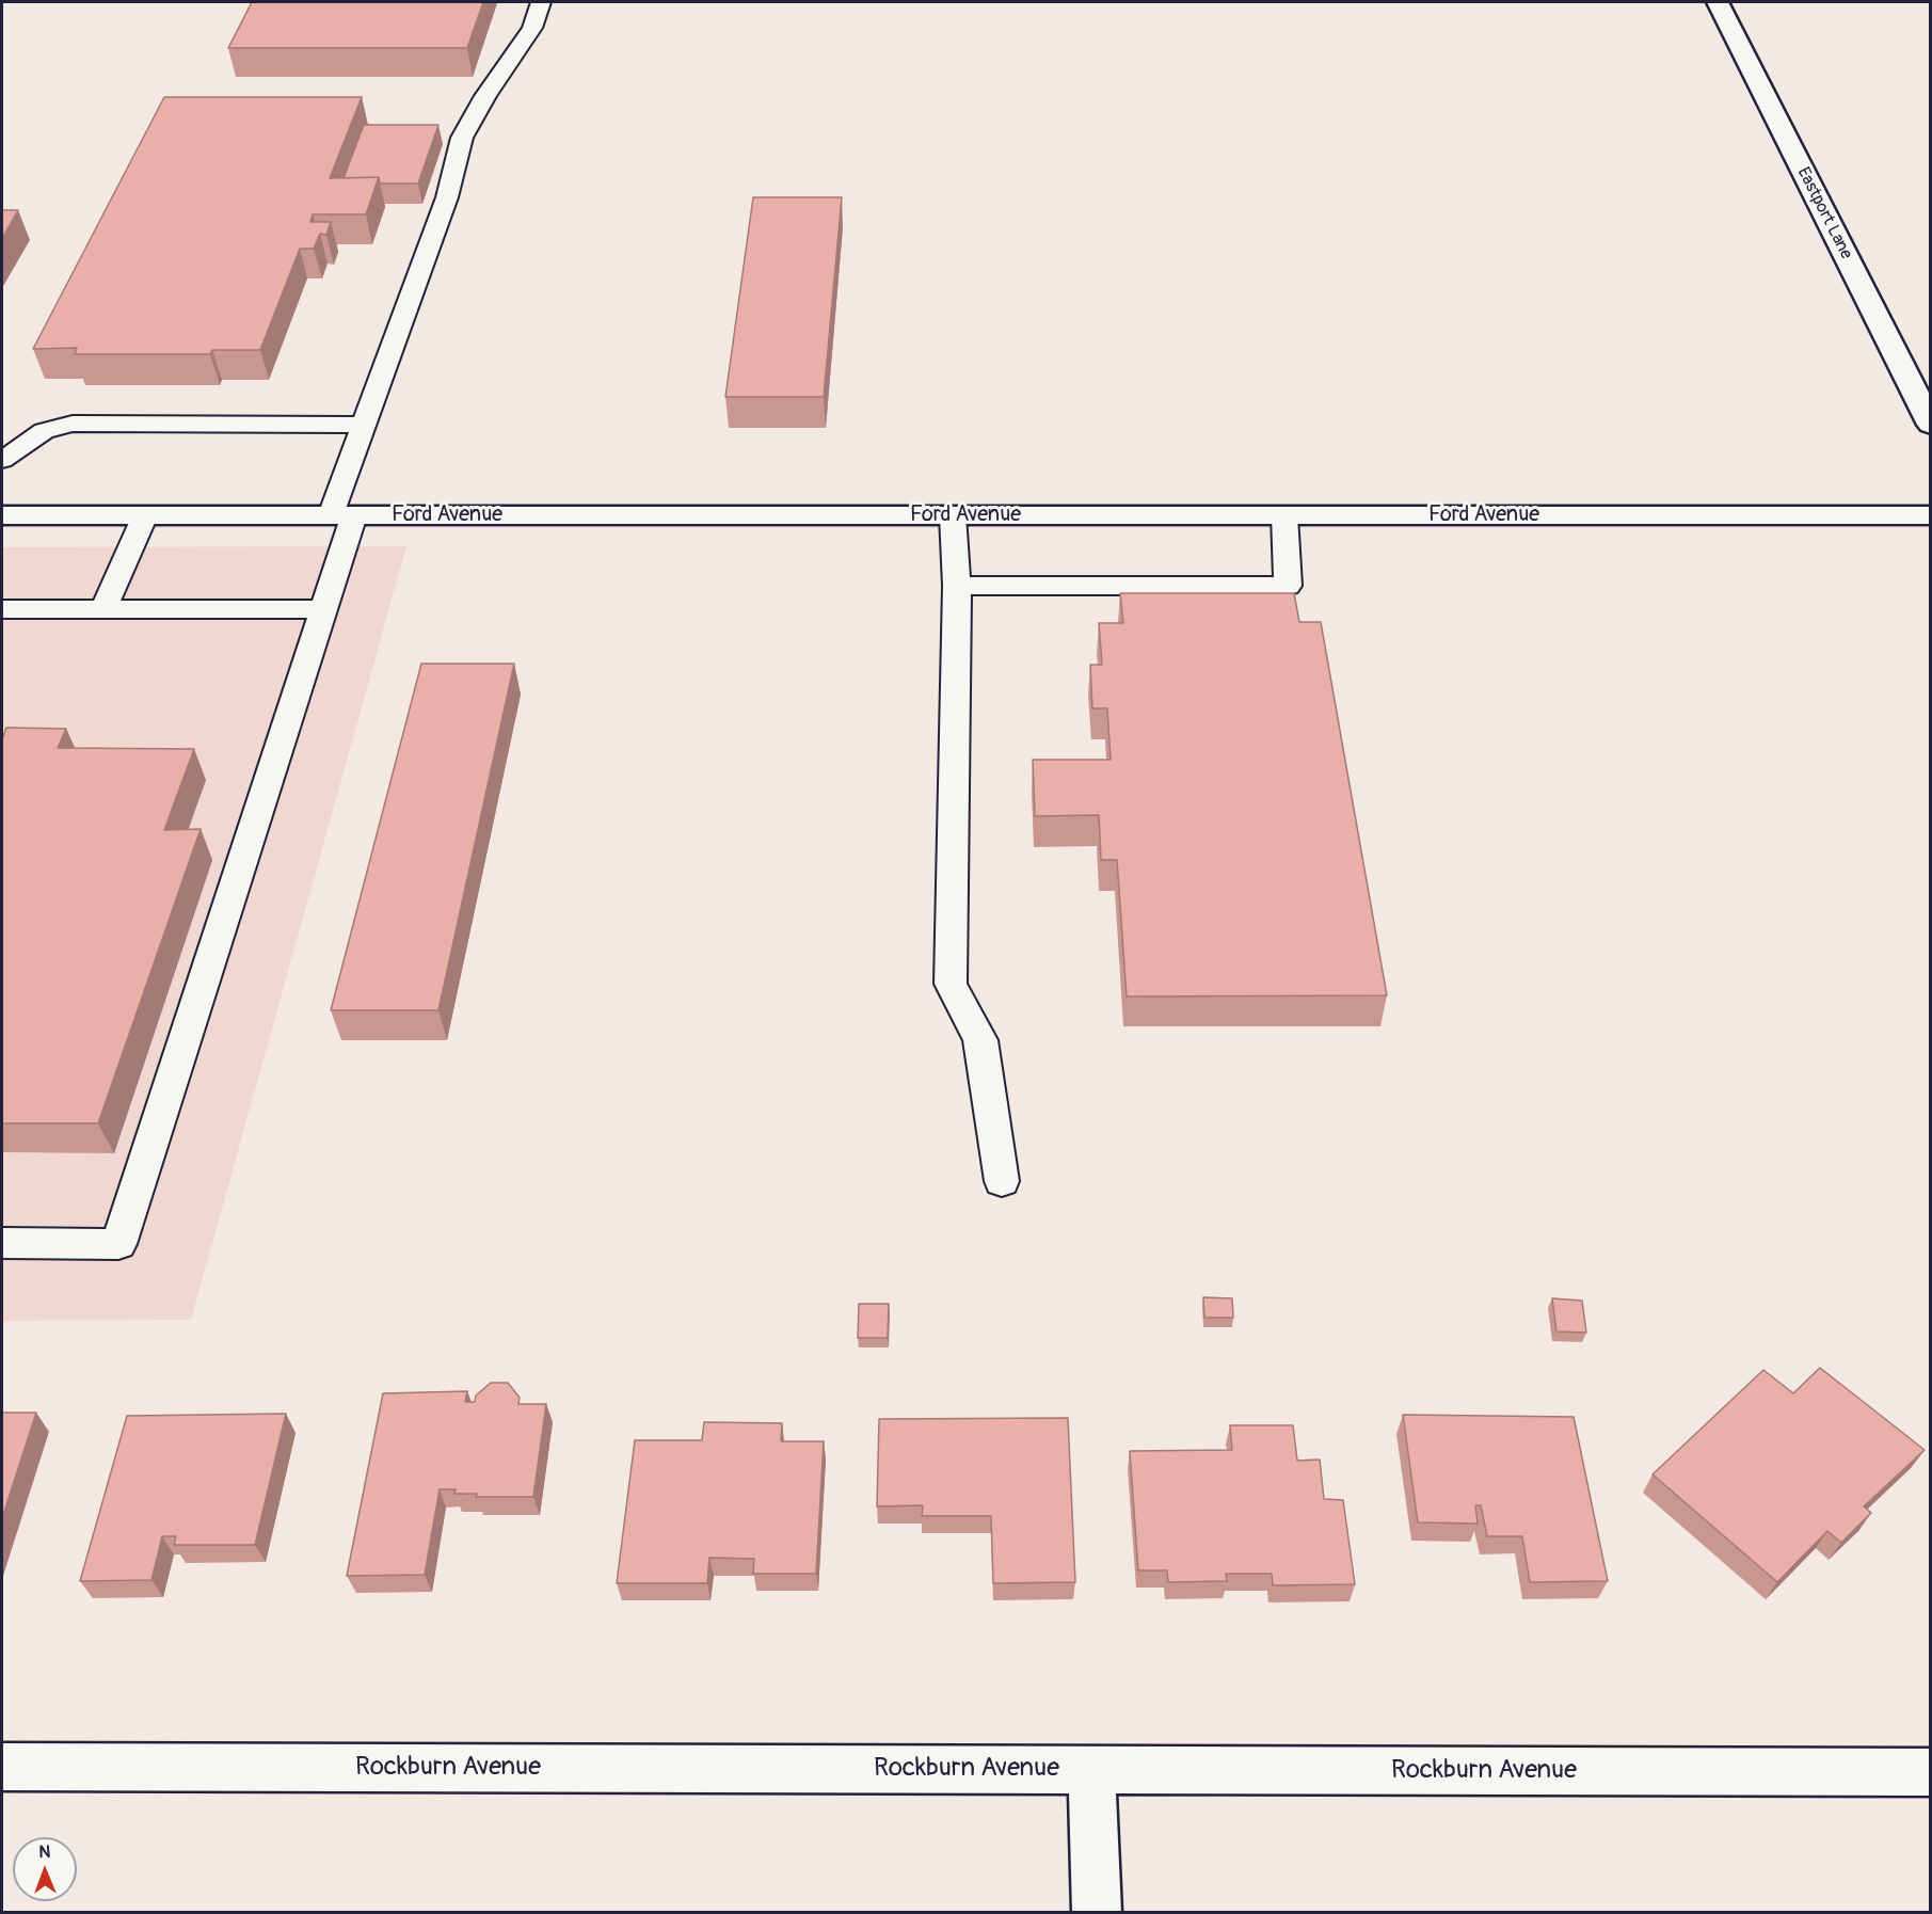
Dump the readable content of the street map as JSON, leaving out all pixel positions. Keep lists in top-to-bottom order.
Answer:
{
  "streets": {
    "street": ["Eastport Lane", "Ford Avenue", "Rockburn Avenue"]
  },
  "north": "top"
}
